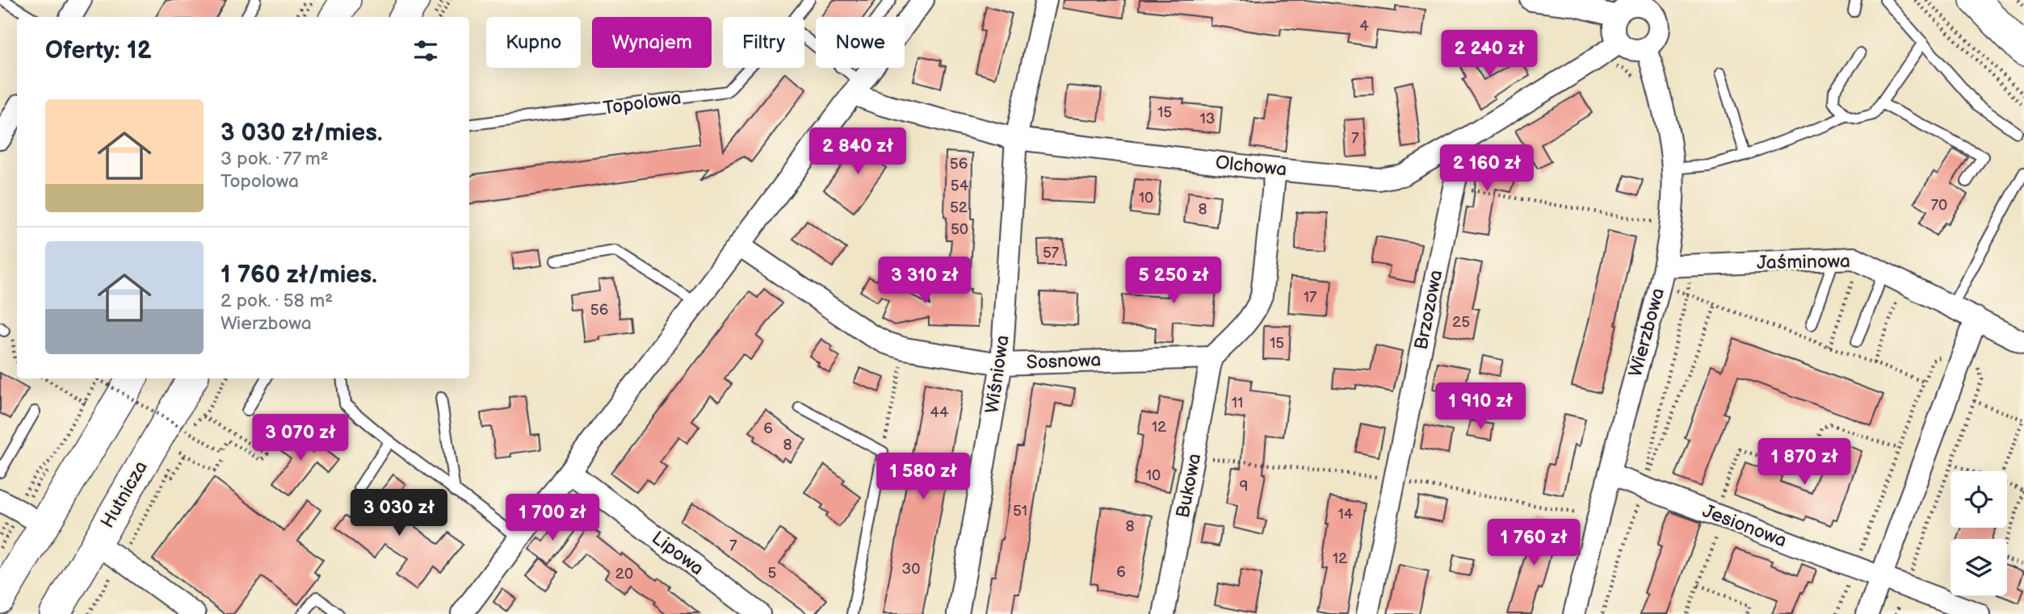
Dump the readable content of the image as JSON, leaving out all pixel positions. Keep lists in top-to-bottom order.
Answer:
{
  "streets": {
    "main road": ["Hutnicza"],
    "street": [
      "Olchowa",
      "Jaśminowa",
      "Brzozowa",
      "Wierzbowa",
      "Sosnowa",
      "Wiśniowa",
      "Bukowa",
      "Jesionowa",
      "Lipowa"
    ],
    "lane": ["Topolowa"]
  },
  "crossings": [
    ["Olchowa", "Brzozowa"],
    ["Olchowa", "Wierzbowa"],
    ["Olchowa", "Wiśniowa"],
    ["Jaśminowa", "Wierzbowa"],
    ["Wierzbowa", "Jesionowa"],
    ["Sosnowa", "Wiśniowa"],
    ["Sosnowa", "Bukowa"]
  ],
  "house_numbers": [
    "4",
    "15",
    "13",
    "7",
    "56",
    "54",
    "10",
    "70",
    "52",
    "8",
    "50",
    "57",
    "17",
    "56",
    "25",
    "15",
    "11",
    "44",
    "12",
    "6",
    "8",
    "10",
    "9",
    "51",
    "14",
    "8",
    "7",
    "12",
    "30",
    "6",
    "5",
    "20"
  ],
  "page": {
    "chip": [
      "Kupno",
      "Wynajem",
      "Filtry",
      "Nowe"
    ],
    "heading": "Oferty: 12",
    "price": [
      "2 240 zł",
      "2 840 zł",
      "2 160 zł",
      "3 310 zł",
      "5 250 zł",
      "1 910 zł",
      "3 070 zł",
      "1 870 zł",
      "1 580 zł",
      "3 030 zł",
      "1 700 zł",
      "1 760 zł"
    ],
    "list": [
      {
        "name": "3 030 zł/mies.",
        "note": "3 pok. · 77 m² · Topolowa"
      },
      {
        "name": "1 760 zł/mies.",
        "note": "2 pok. · 58 m² · Wierzbowa"
      }
    ]
  }
}
